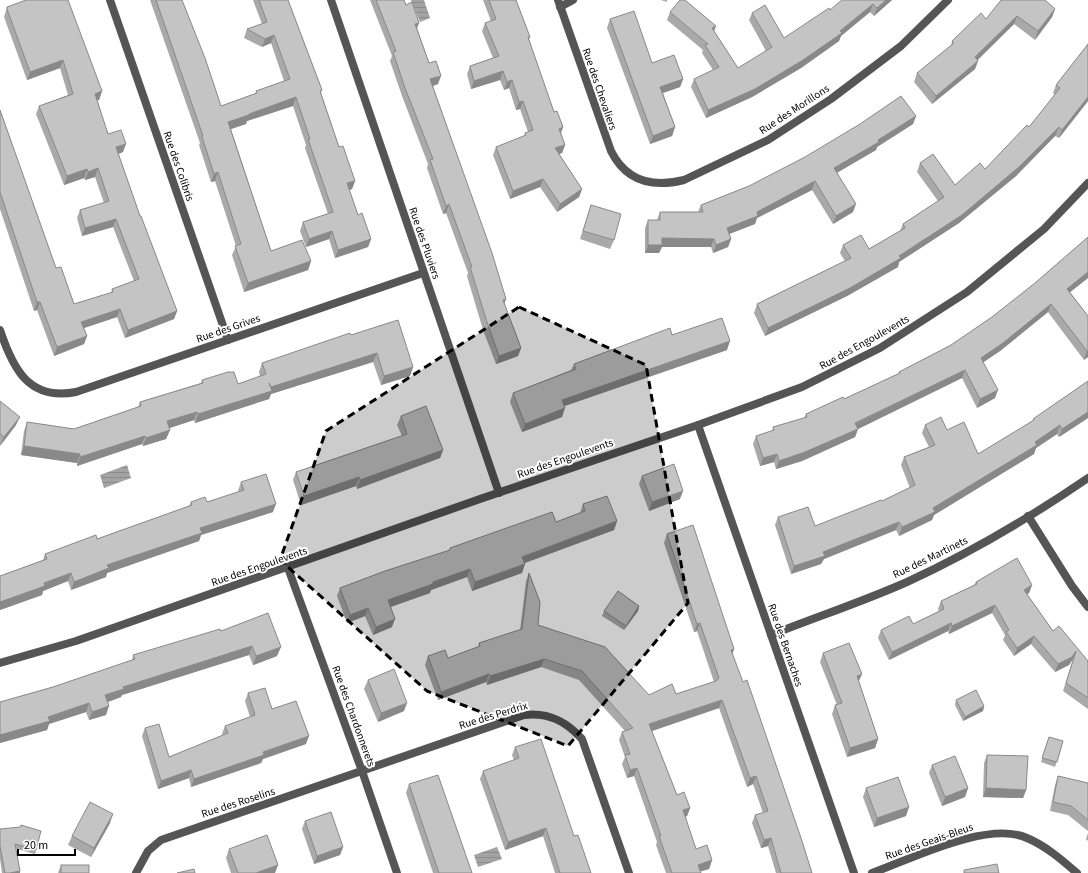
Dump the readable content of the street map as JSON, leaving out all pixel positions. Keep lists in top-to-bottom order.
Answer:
{
  "streets": {
    "street": [
      "Rue des Chevaliers",
      "Rue des Morillons",
      "Rue des Colibris",
      "Rue des Pluviers",
      "Rue des Grives",
      "Rue des Engoulevents",
      "Rue des Martinets",
      "Rue des Bernaches",
      "Rue des Perdrix",
      "Rue des Chardonnerets",
      "Rue des Roselins",
      "Rue des Geais-Bleus"
    ]
  },
  "crossings": [
    ["Rue des Chevaliers", "Rue des Morillons"],
    ["Rue des Colibris", "Rue des Grives"],
    ["Rue des Pluviers", "Rue des Grives"],
    ["Rue des Pluviers", "Rue des Engoulevents"],
    ["Rue des Engoulevents", "Rue des Bernaches"],
    ["Rue des Engoulevents", "Rue des Chardonnerets"],
    ["Rue des Martinets", "Rue des Bernaches"],
    ["Rue des Perdrix", "Rue des Chardonnerets"],
    ["Rue des Perdrix", "Rue des Roselins"],
    ["Rue des Chardonnerets", "Rue des Roselins"]
  ],
  "scale_bar": "20 m"
}
